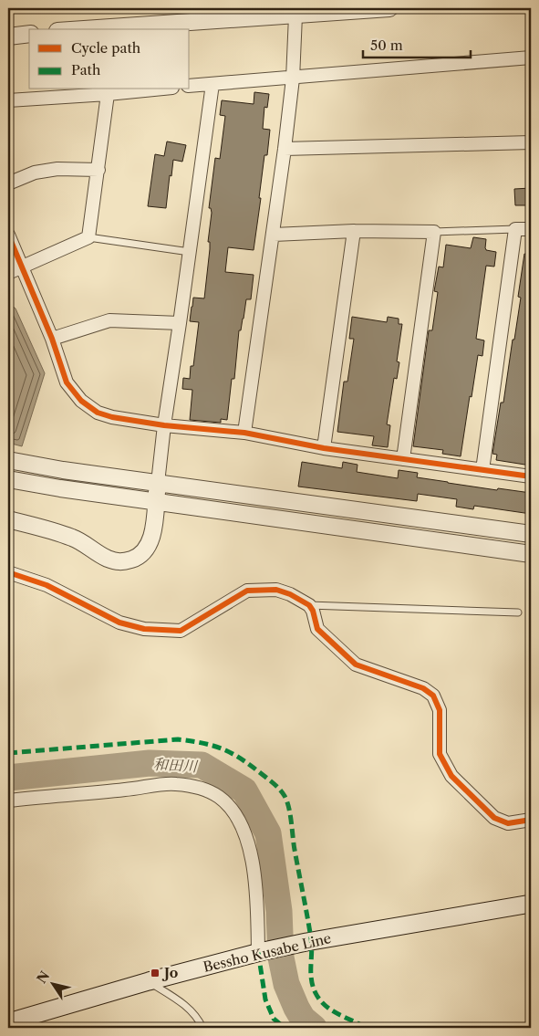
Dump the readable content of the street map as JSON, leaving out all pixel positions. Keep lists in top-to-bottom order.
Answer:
{
  "streets": {
    "main road": ["Bessho Kusabe Line"]
  },
  "water": ["和田川"],
  "places": {
    "transit": ["Jo"]
  },
  "legend": ["Cycle path", "Path"],
  "scale_bar": "50 m",
  "north": "top left"
}
